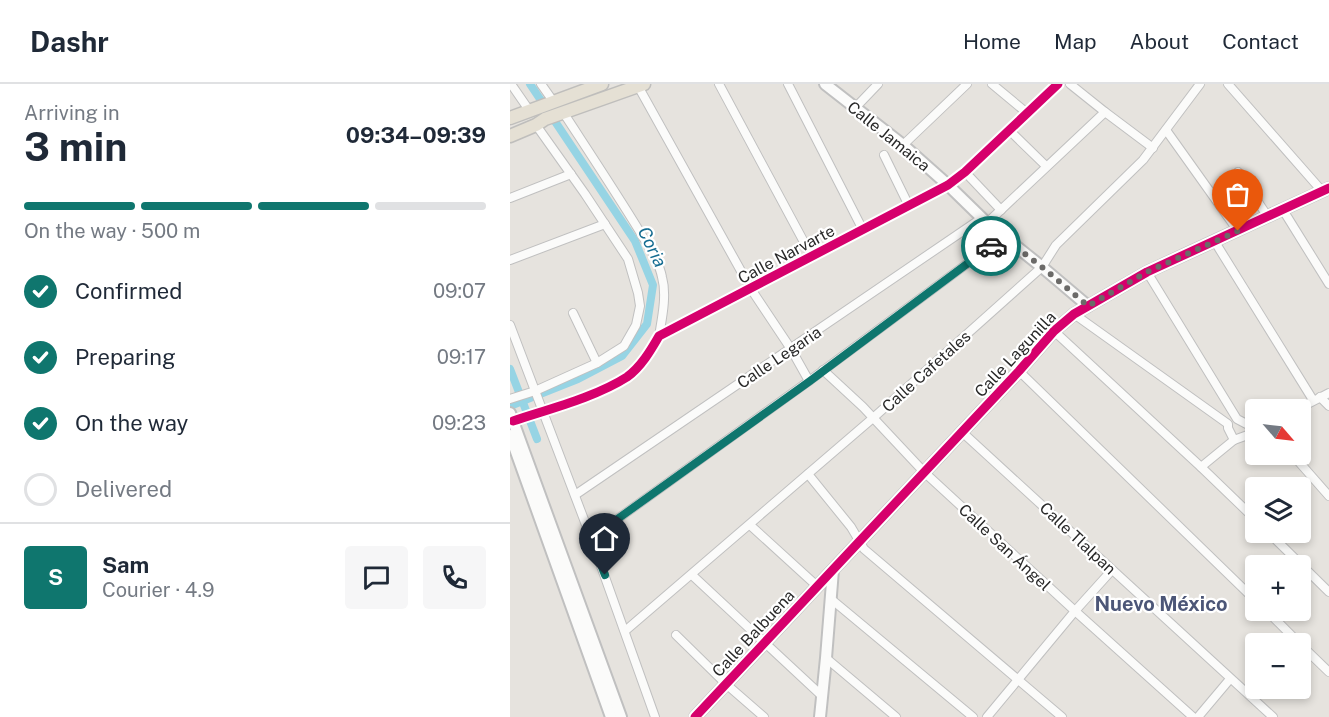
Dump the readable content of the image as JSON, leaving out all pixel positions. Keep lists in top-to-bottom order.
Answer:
{
  "streets": {
    "street": [
      "Calle Jamaica",
      "Calle Narvarte",
      "Calle Lagunilla",
      "Calle Legaria",
      "Calle Cafetales",
      "Calle Tlalpan",
      "Calle San Ángel",
      "Calle Balbuena"
    ]
  },
  "crossings": [
    ["Calle Jamaica", "Calle Narvarte"],
    ["Calle Jamaica", "Calle Lagunilla"],
    ["Calle Jamaica", "Calle Legaria"],
    ["Calle Jamaica", "Calle Cafetales"],
    ["Calle Lagunilla", "Calle Tlalpan"],
    ["Calle Lagunilla", "Calle San Ángel"],
    ["Calle Lagunilla", "Calle Balbuena"],
    ["Calle Cafetales", "Calle San Ángel"]
  ],
  "districts": ["Nuevo México"],
  "water": ["Coria"],
  "north": "bottom right",
  "page": {
    "header": "Dashr",
    "nav": [
      "Home",
      "Map",
      "About",
      "Contact"
    ],
    "heading": ["3 min", "Arriving in", "09:34–09:39"],
    "panel": ["Sam", "Courier · 4.9"],
    "bar": "On the way · 500 m",
    "list": [
      ["Confirmed", "09:07"],
      ["Preparing", "09:17"],
      ["On the way", "09:23"],
      "Delivered"
    ],
    "map_buttons": ["+", "−"],
    "round": "S"
  }
}
